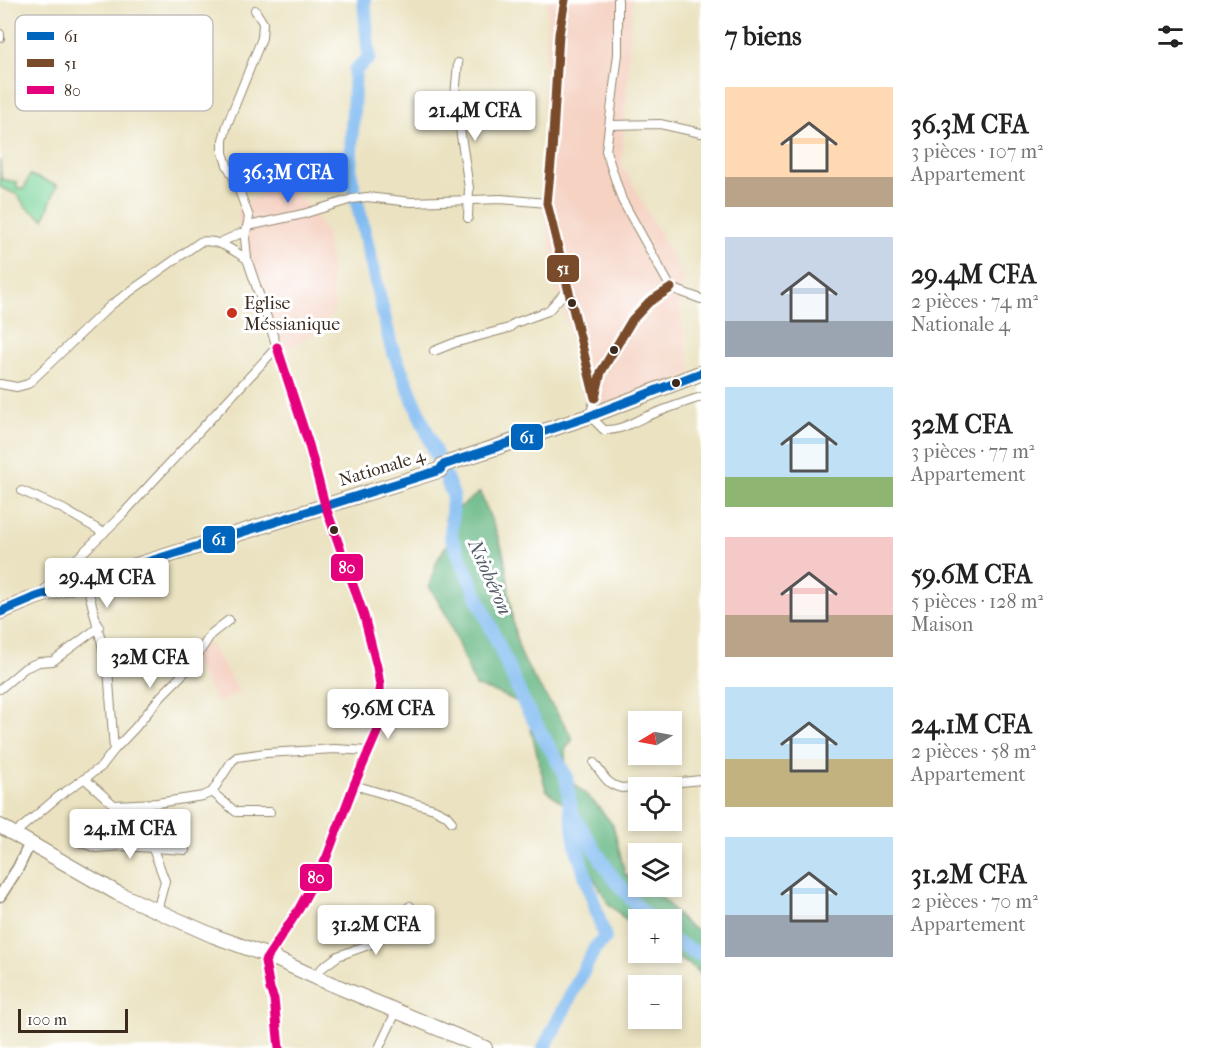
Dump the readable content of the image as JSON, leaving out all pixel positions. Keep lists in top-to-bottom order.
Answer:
{
  "streets": {
    "highway": ["Nationale 4"]
  },
  "water": ["Nsiobéron"],
  "places": ["Eglise Méssianique"],
  "lines": ["transit line 51", "transit line 80", "transit line 61"],
  "legend": ["61", "51", "80"],
  "scale_bar": "100 m",
  "north": "left",
  "page": {
    "heading": "7 biens",
    "list": [
      {
        "name": "36.3M CFA",
        "note": "3 pièces · 107 m² · Appartement"
      },
      {
        "name": "29.4M CFA",
        "note": "2 pièces · 74 m² · Nationale 4"
      },
      {
        "name": "32M CFA",
        "note": "3 pièces · 77 m² · Appartement"
      },
      {
        "name": "59.6M CFA",
        "note": "5 pièces · 128 m² · Maison"
      },
      {
        "name": "24.1M CFA",
        "note": "2 pièces · 58 m² · Appartement"
      },
      {
        "name": "31.2M CFA",
        "note": "2 pièces · 70 m² · Appartement"
      }
    ],
    "price": [
      "21.4M CFA",
      "36.3M CFA",
      "29.4M CFA",
      "32M CFA",
      "59.6M CFA",
      "24.1M CFA",
      "31.2M CFA"
    ],
    "map_buttons": ["+", "−"],
    "scale": "100 m"
  }
}
